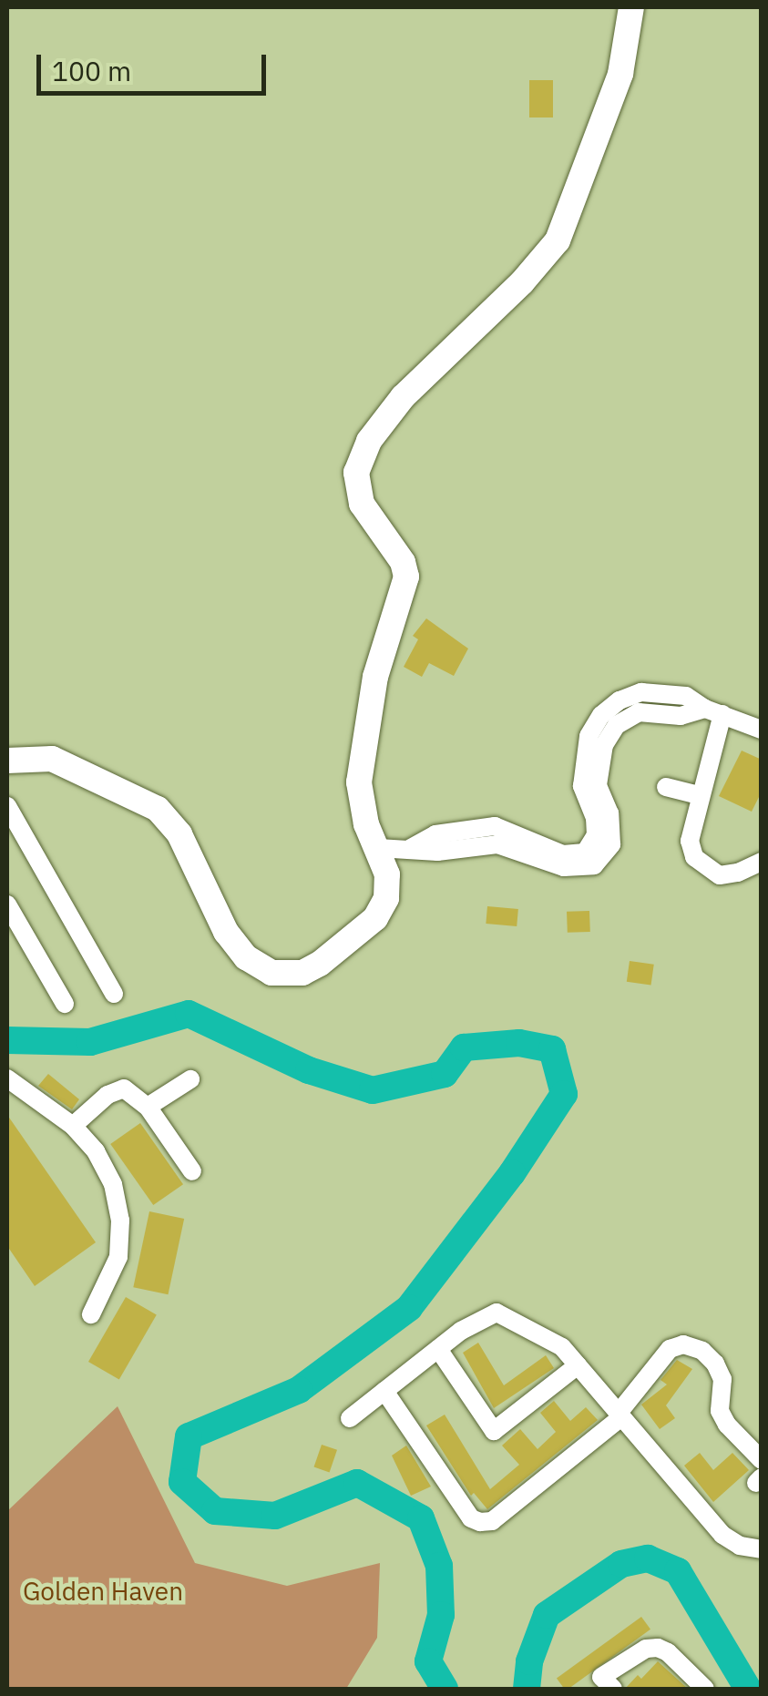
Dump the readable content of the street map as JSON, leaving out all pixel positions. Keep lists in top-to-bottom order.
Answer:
{
  "parks": ["Golden Haven"],
  "scale_bar": "100 m"
}
